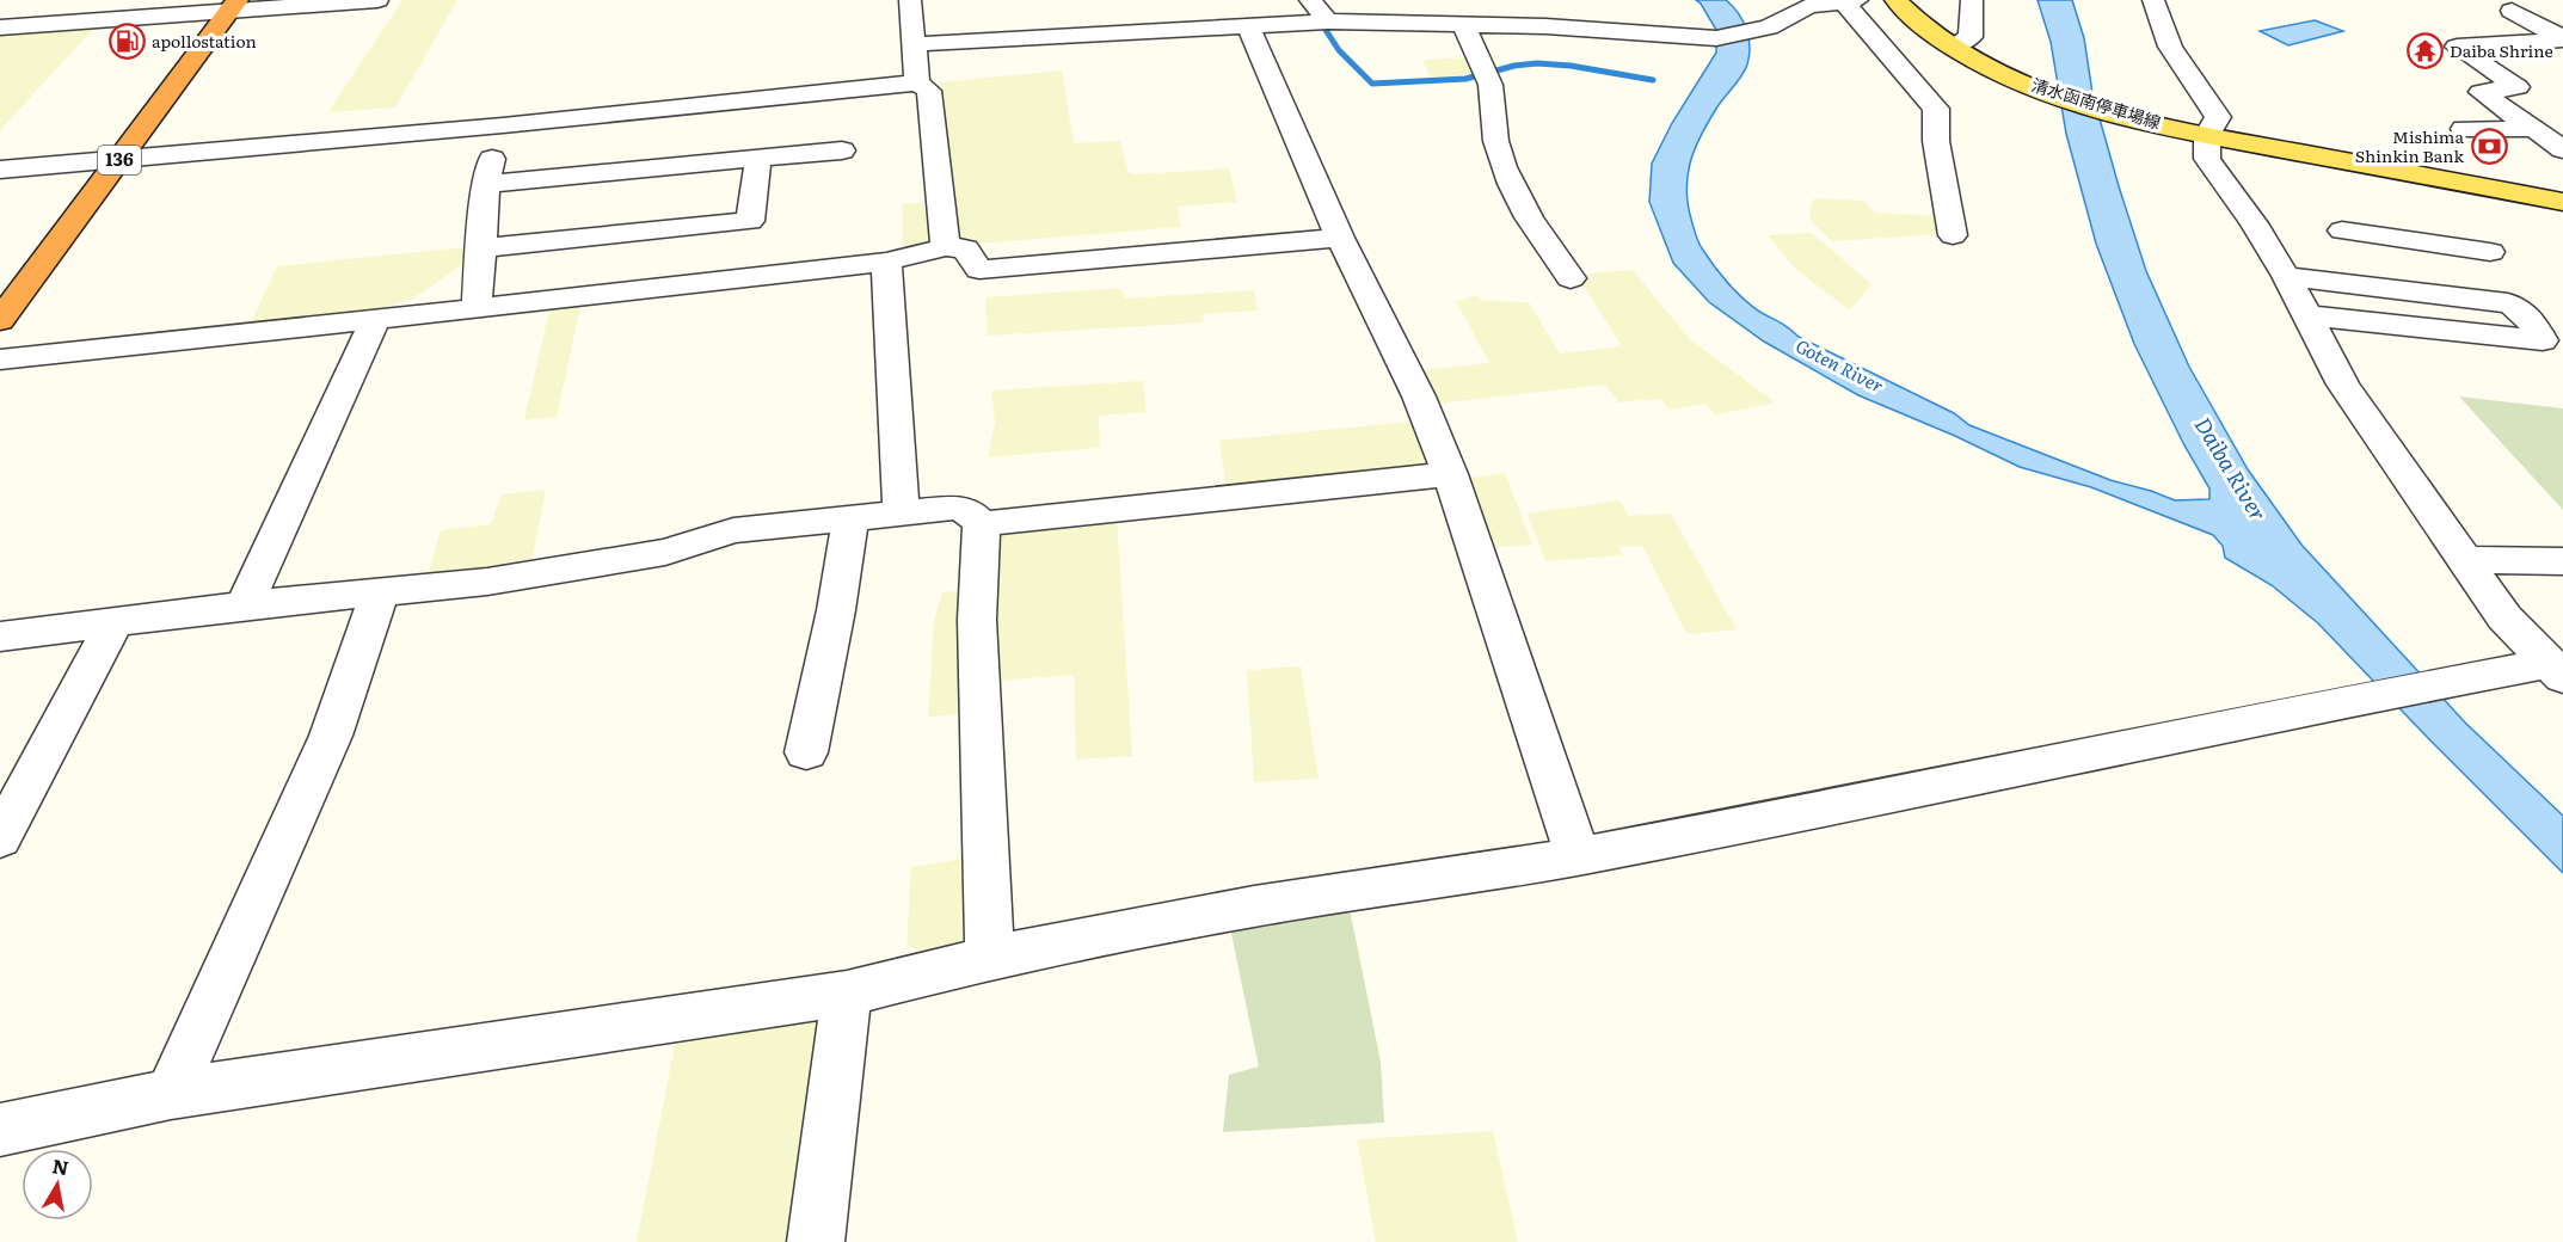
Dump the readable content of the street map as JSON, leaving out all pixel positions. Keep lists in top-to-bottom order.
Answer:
{
  "streets": {
    "highway": ["136"],
    "main road": ["清水函南停車場線"]
  },
  "water": ["Goten River", "Daiba River"],
  "places": {
    "fuel station": ["apollostation"],
    "temple": ["Daiba Shrine"],
    "bank": ["Mishima Shinkin Bank"]
  },
  "north": "top"
}
